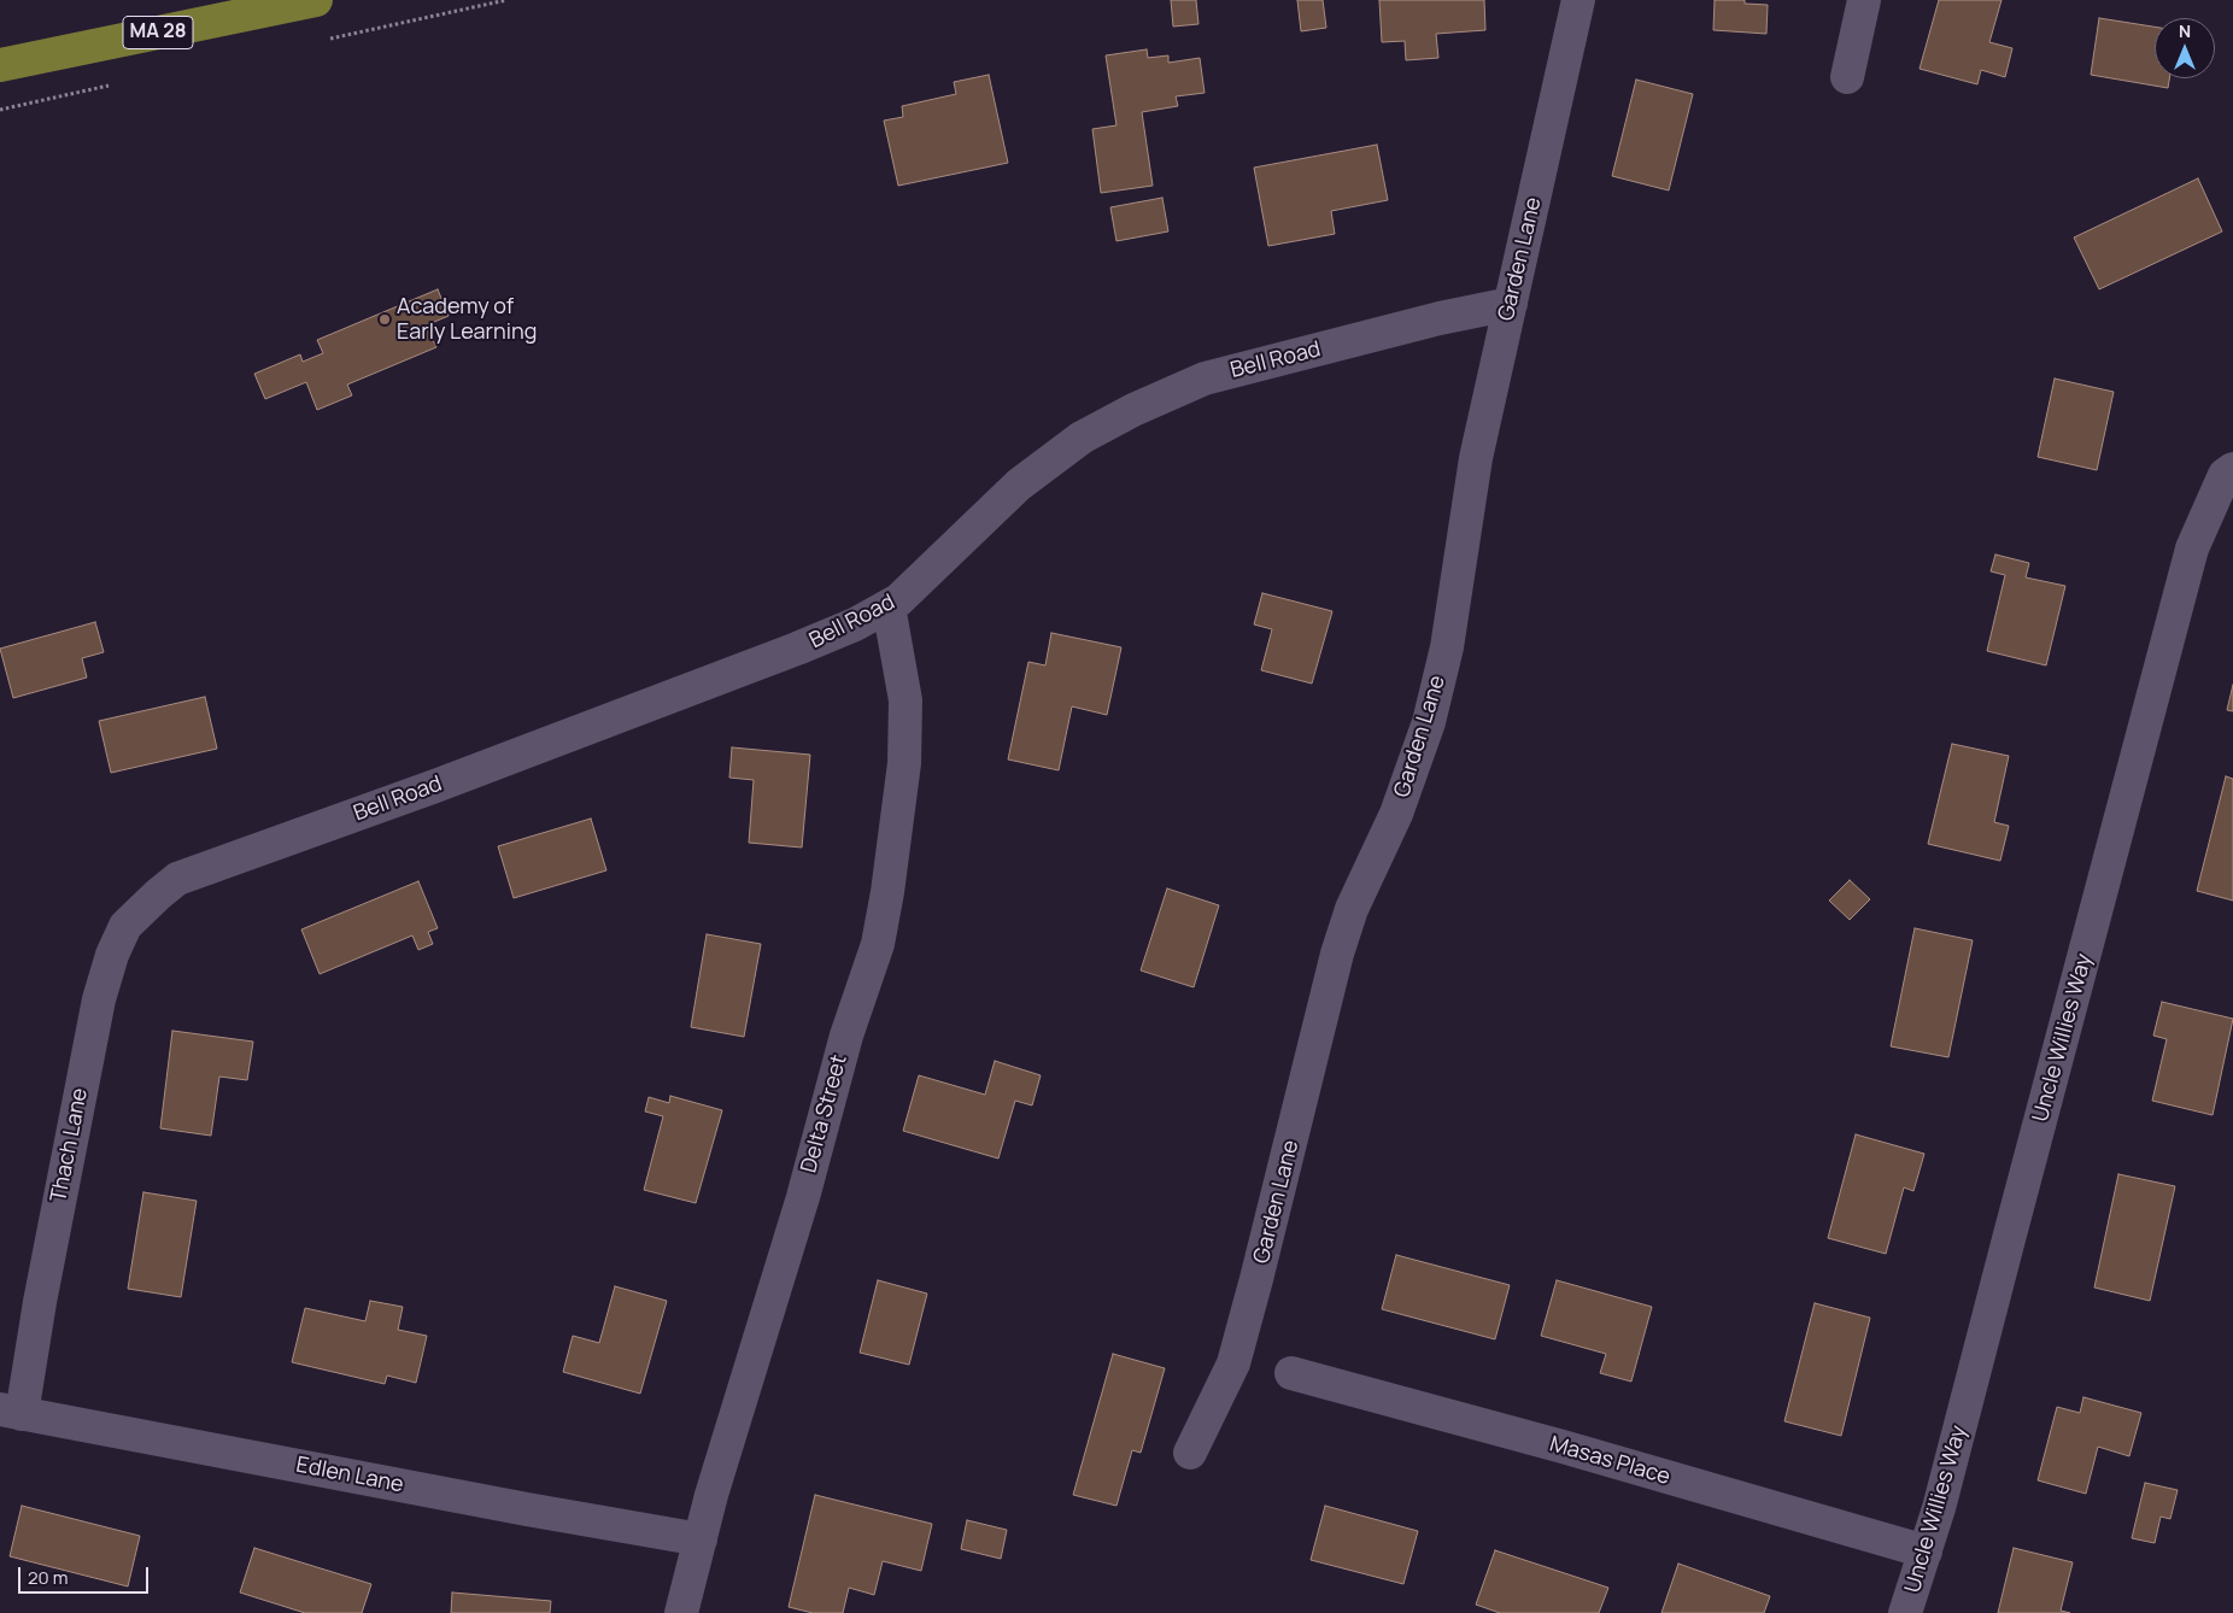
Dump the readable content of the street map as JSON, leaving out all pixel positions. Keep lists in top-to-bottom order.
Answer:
{
  "streets": {
    "main road": ["MA 28"],
    "street": [
      "Garden Lane",
      "Bell Road",
      "Uncle Willies Way",
      "Delta Street",
      "Thach Lane",
      "Masas Place",
      "Edlen Lane"
    ]
  },
  "crossings": [
    ["Garden Lane", "Bell Road"],
    ["Bell Road", "Delta Street"],
    ["Bell Road", "Thach Lane"],
    ["Uncle Willies Way", "Masas Place"],
    ["Delta Street", "Edlen Lane"],
    ["Thach Lane", "Edlen Lane"]
  ],
  "places": ["Academy of Early Learning"],
  "scale_bar": "20 m",
  "north": "top"
}
